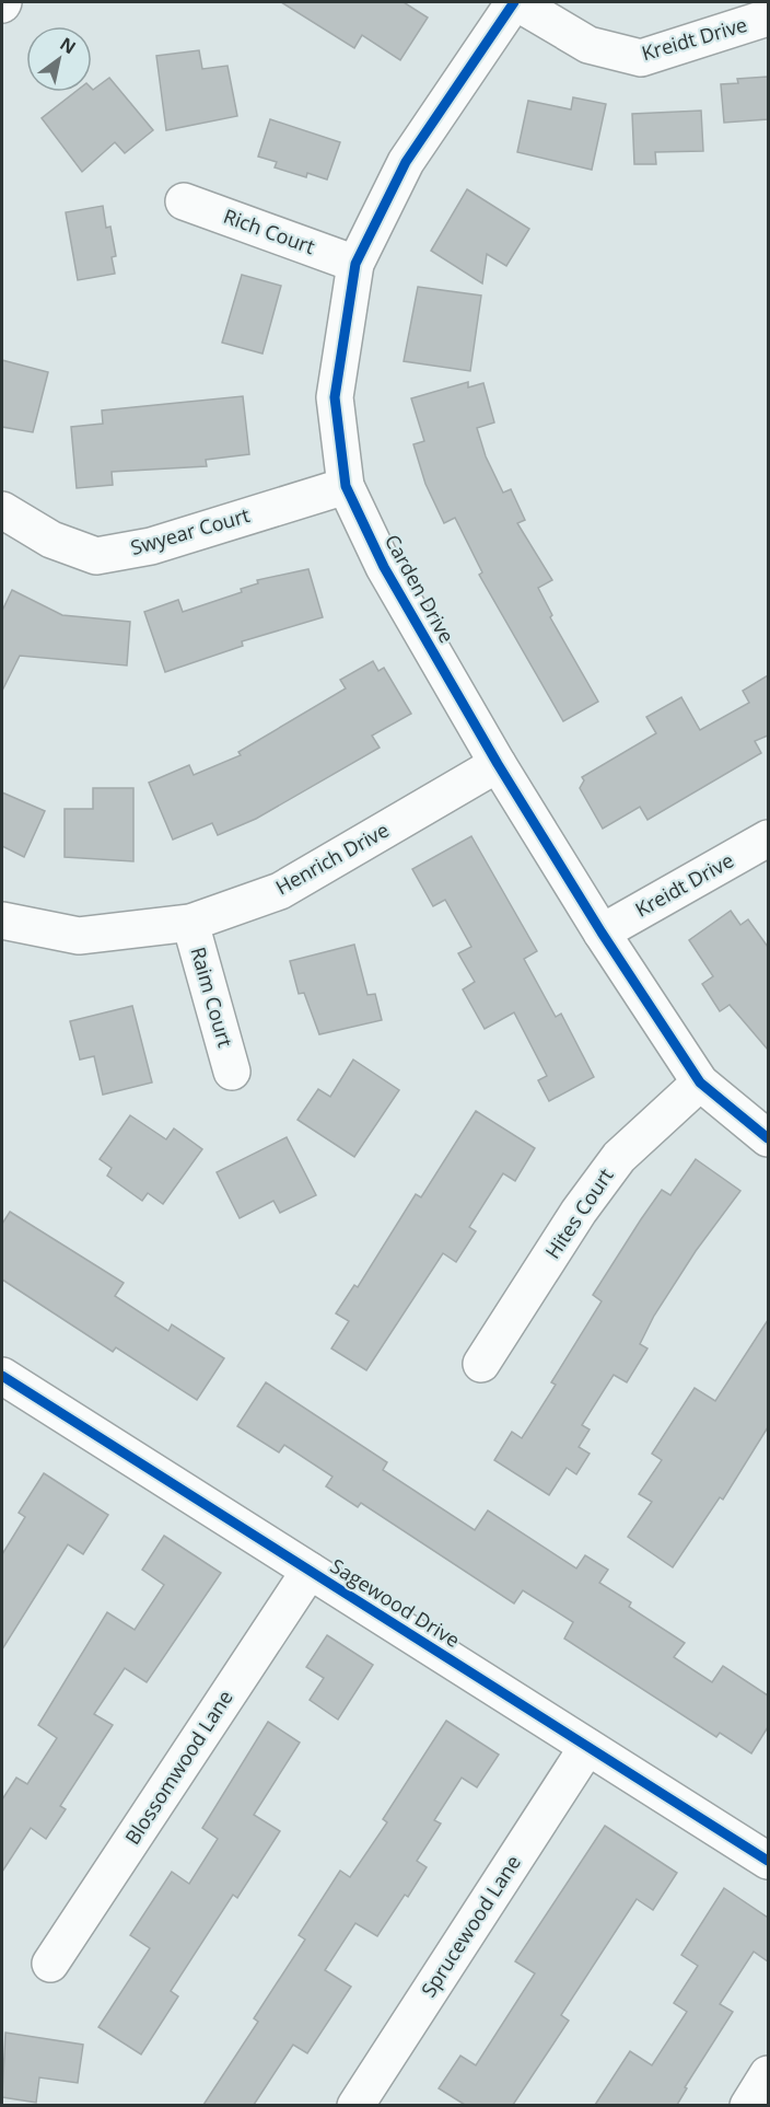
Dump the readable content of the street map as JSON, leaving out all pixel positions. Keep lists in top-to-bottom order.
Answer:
{
  "streets": {
    "street": [
      "Kreidt Drive",
      "Rich Court",
      "Swyear Court",
      "Carden Drive",
      "Henrich Drive",
      "Raim Court",
      "Hites Court",
      "Sagewood Drive",
      "Blossomwood Lane",
      "Sprucewood Lane"
    ]
  },
  "crossings": [
    ["Kreidt Drive", "Carden Drive"],
    ["Rich Court", "Carden Drive"],
    ["Swyear Court", "Carden Drive"],
    ["Carden Drive", "Henrich Drive"],
    ["Carden Drive", "Hites Court"],
    ["Henrich Drive", "Raim Court"],
    ["Sagewood Drive", "Blossomwood Lane"],
    ["Sagewood Drive", "Sprucewood Lane"]
  ],
  "north": "top right"
}
